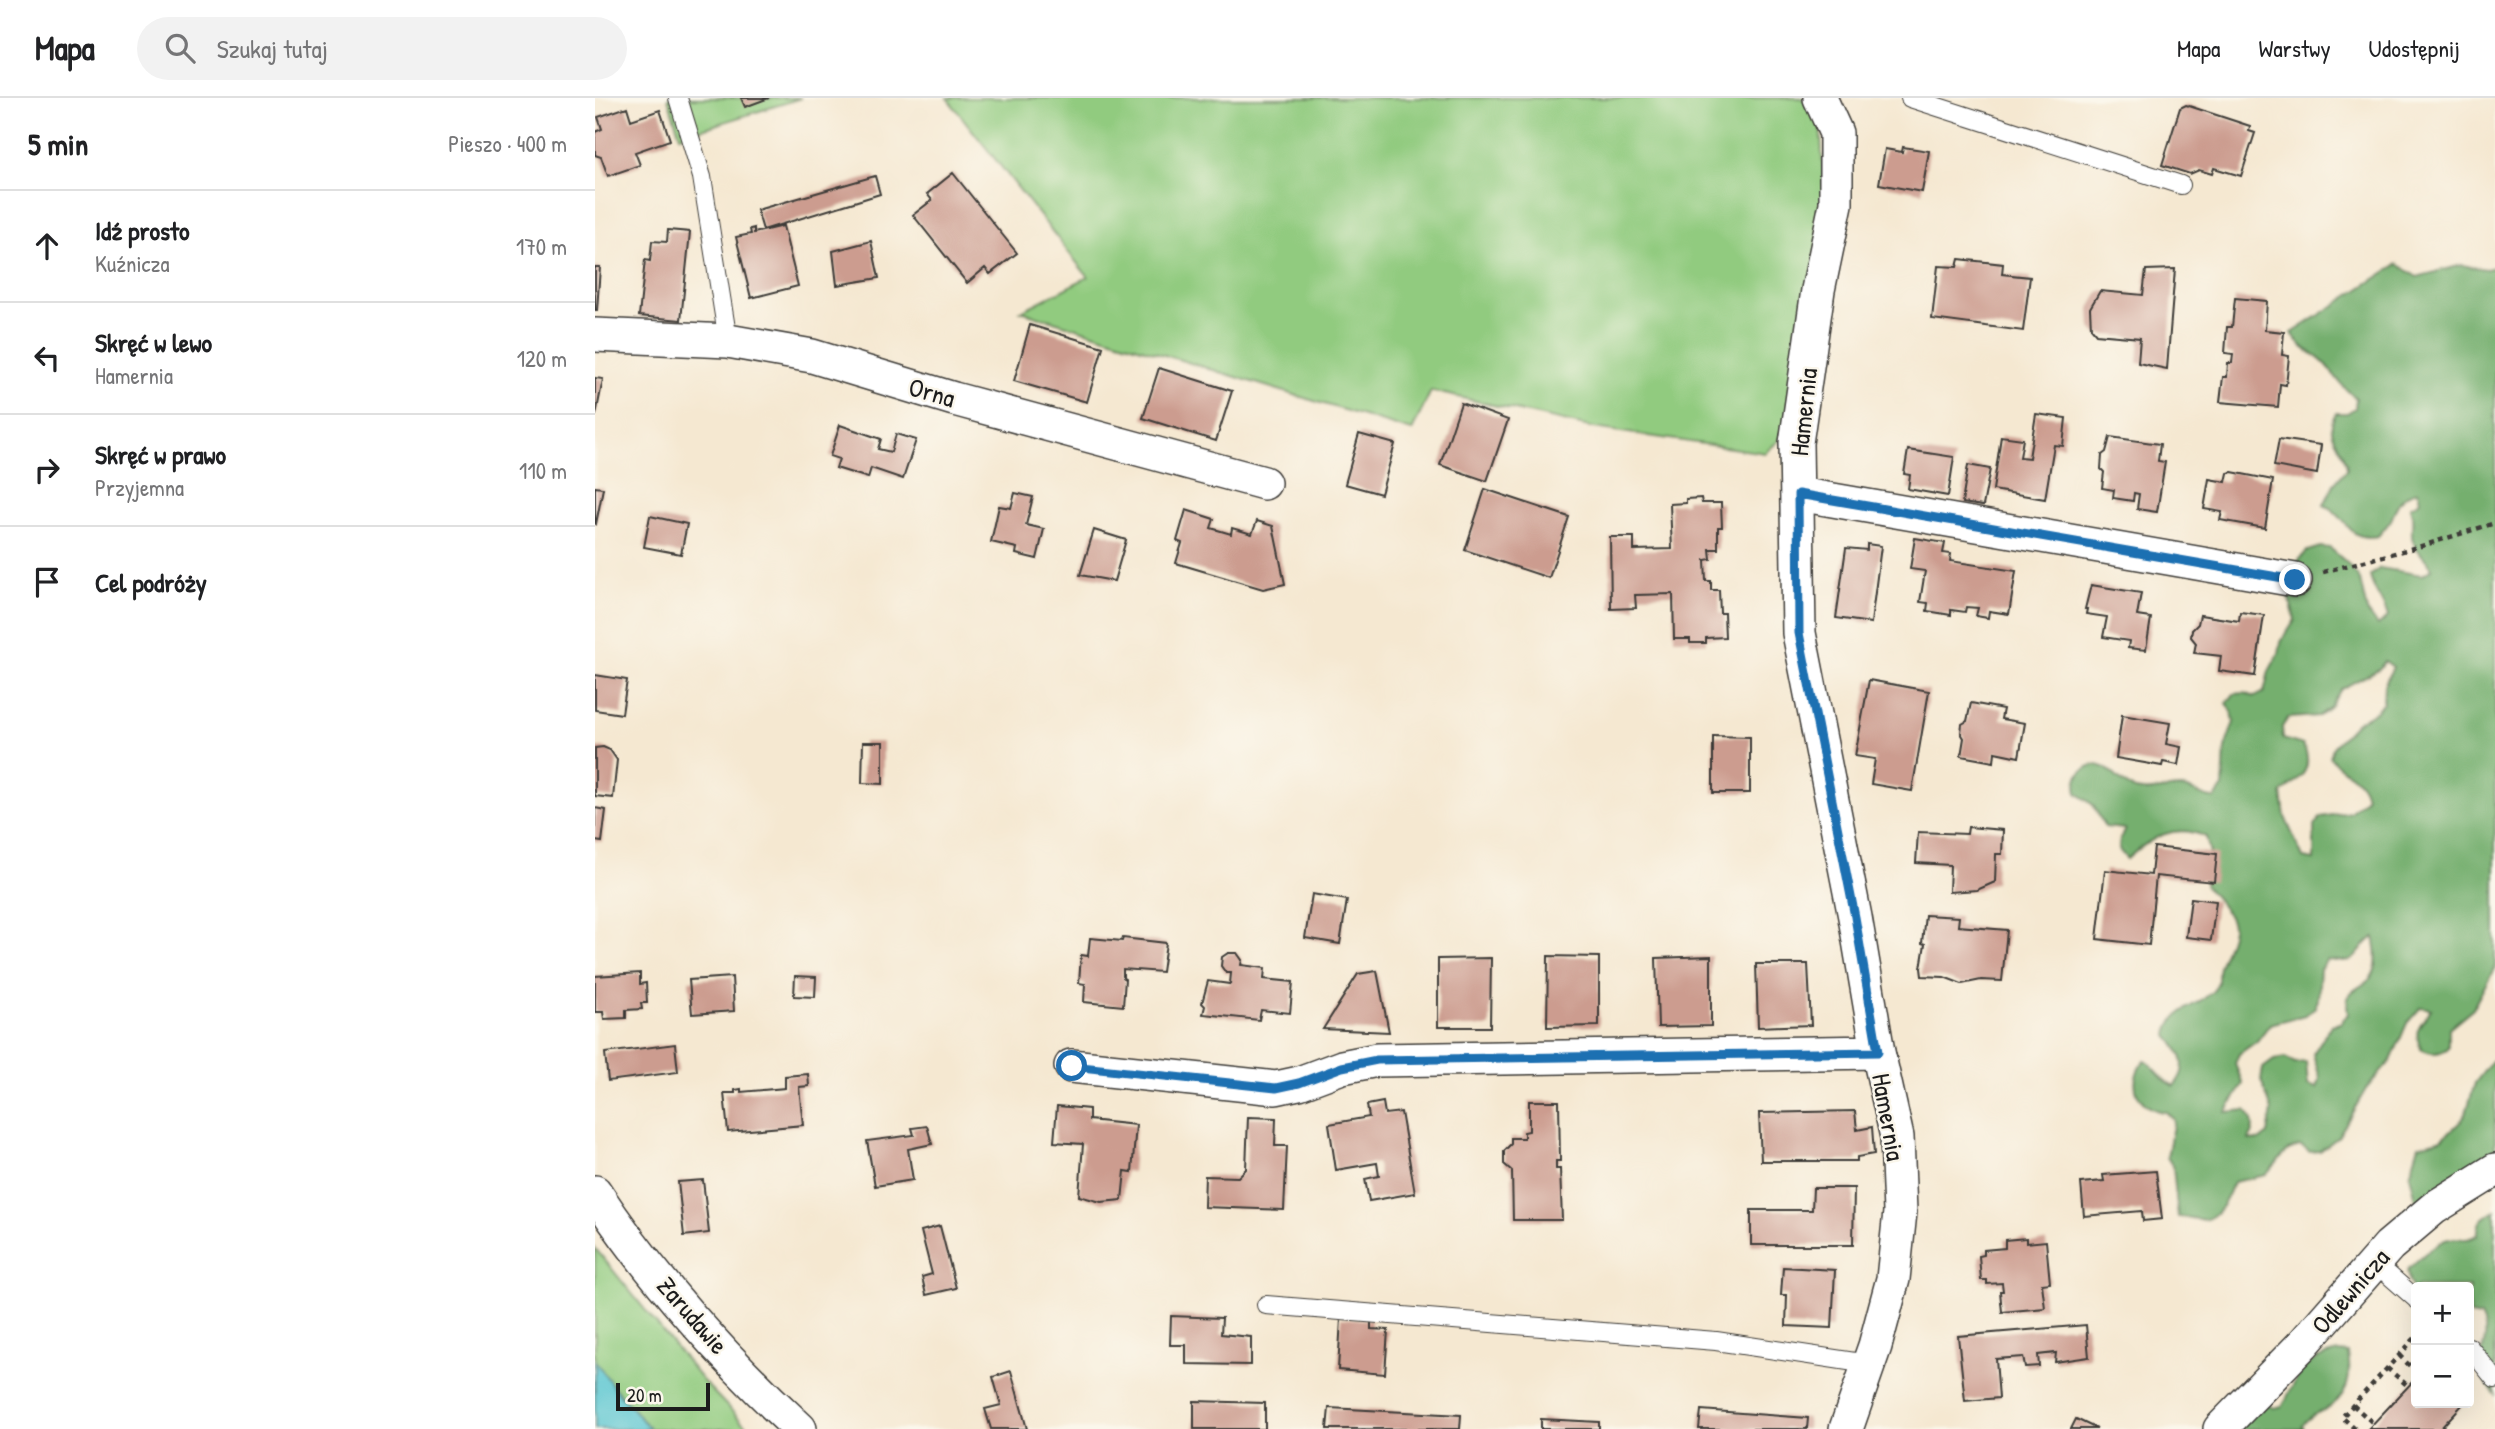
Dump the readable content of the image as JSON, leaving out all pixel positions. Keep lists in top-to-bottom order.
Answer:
{
  "streets": {
    "street": [
      "Orna",
      "Hamernia",
      "Odlewnicza",
      "Zarudawie"
    ]
  },
  "scale_bar": "20 m",
  "page": {
    "header": "Mapa",
    "search": "Szukaj tutaj",
    "nav": ["Mapa", "Warstwy", "Udostępnij"],
    "heading": ["5 min", "Pieszo · 400 m"],
    "list": [
      ["Idź prosto", "Kuźnicza", "170 m"],
      ["Skręć w lewo", "Hamernia", "120 m"],
      ["Skręć w prawo", "Przyjemna", "110 m"],
      "Cel podróży"
    ],
    "map_buttons": ["+", "−"],
    "scale": "20 m"
  }
}
